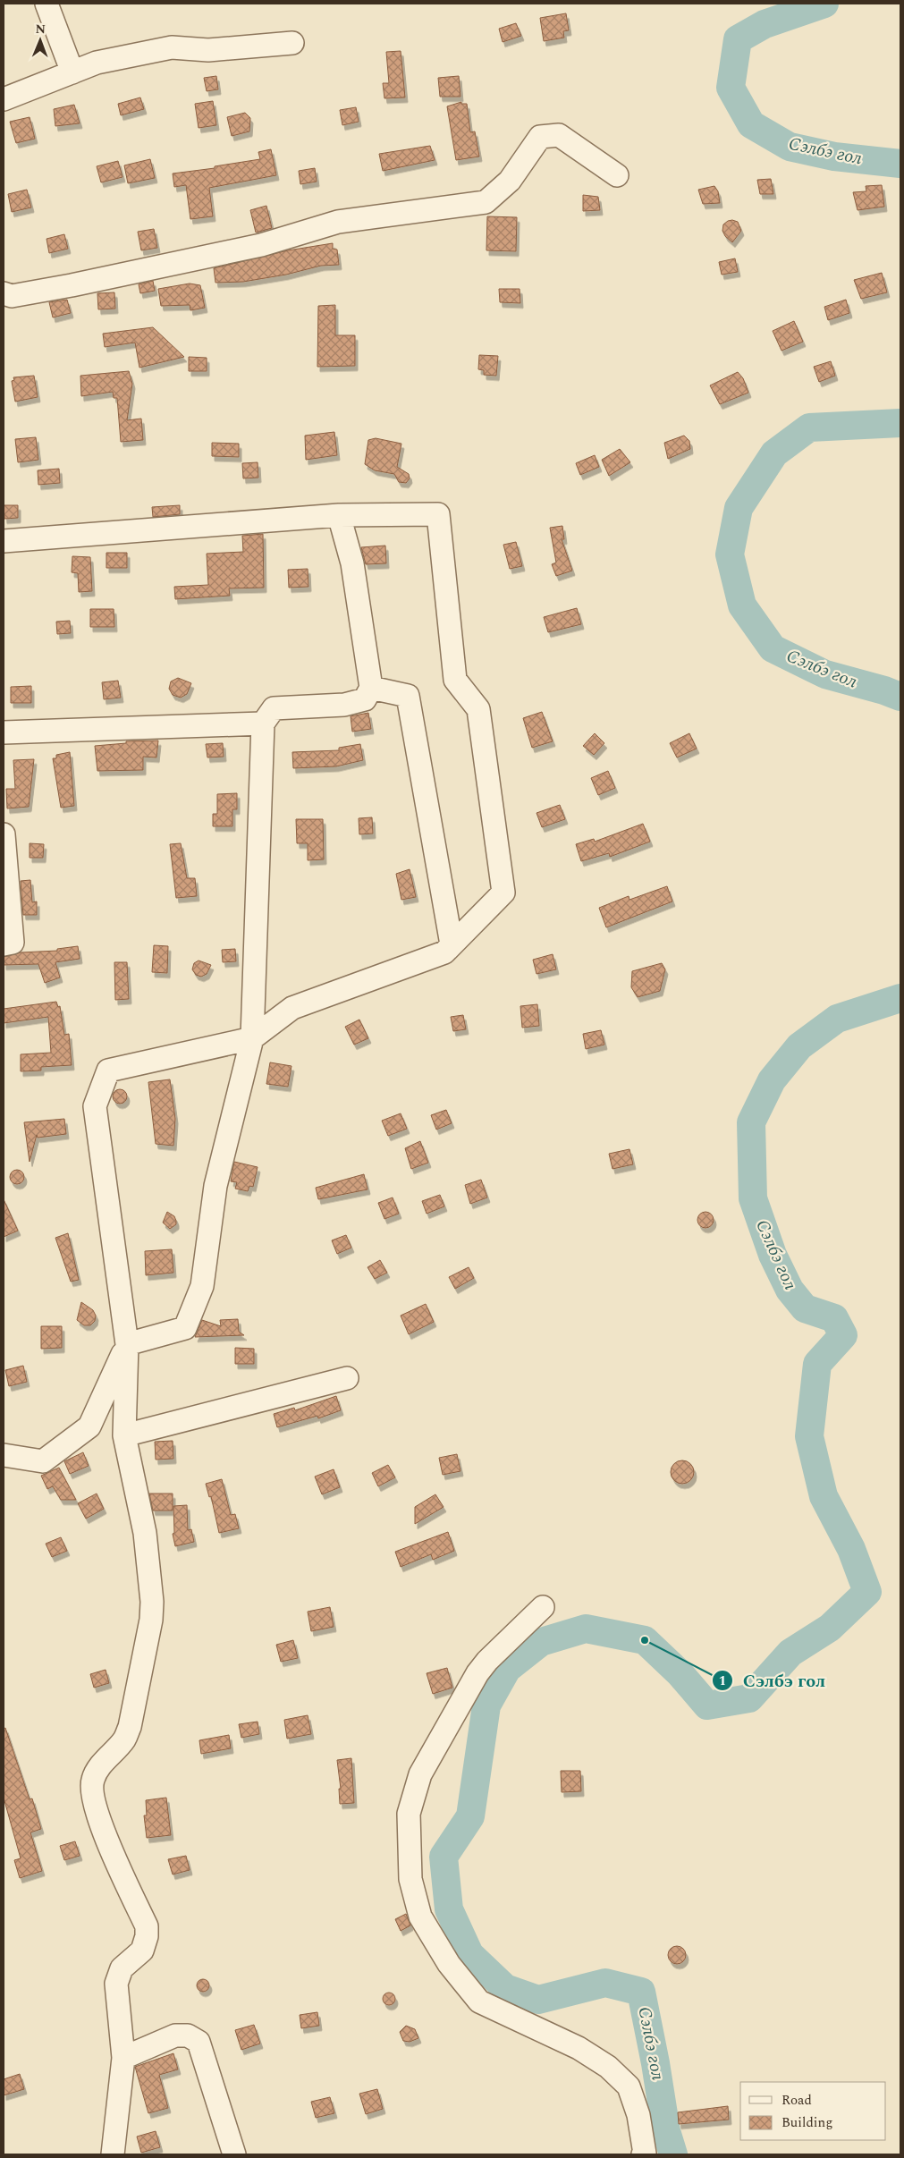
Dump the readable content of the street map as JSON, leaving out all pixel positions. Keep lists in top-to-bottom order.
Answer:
{
  "water": ["Сэлбэ гол"],
  "places": ["Сэлбэ гол"],
  "legend": ["Road", "Building"],
  "north": "top"
}
